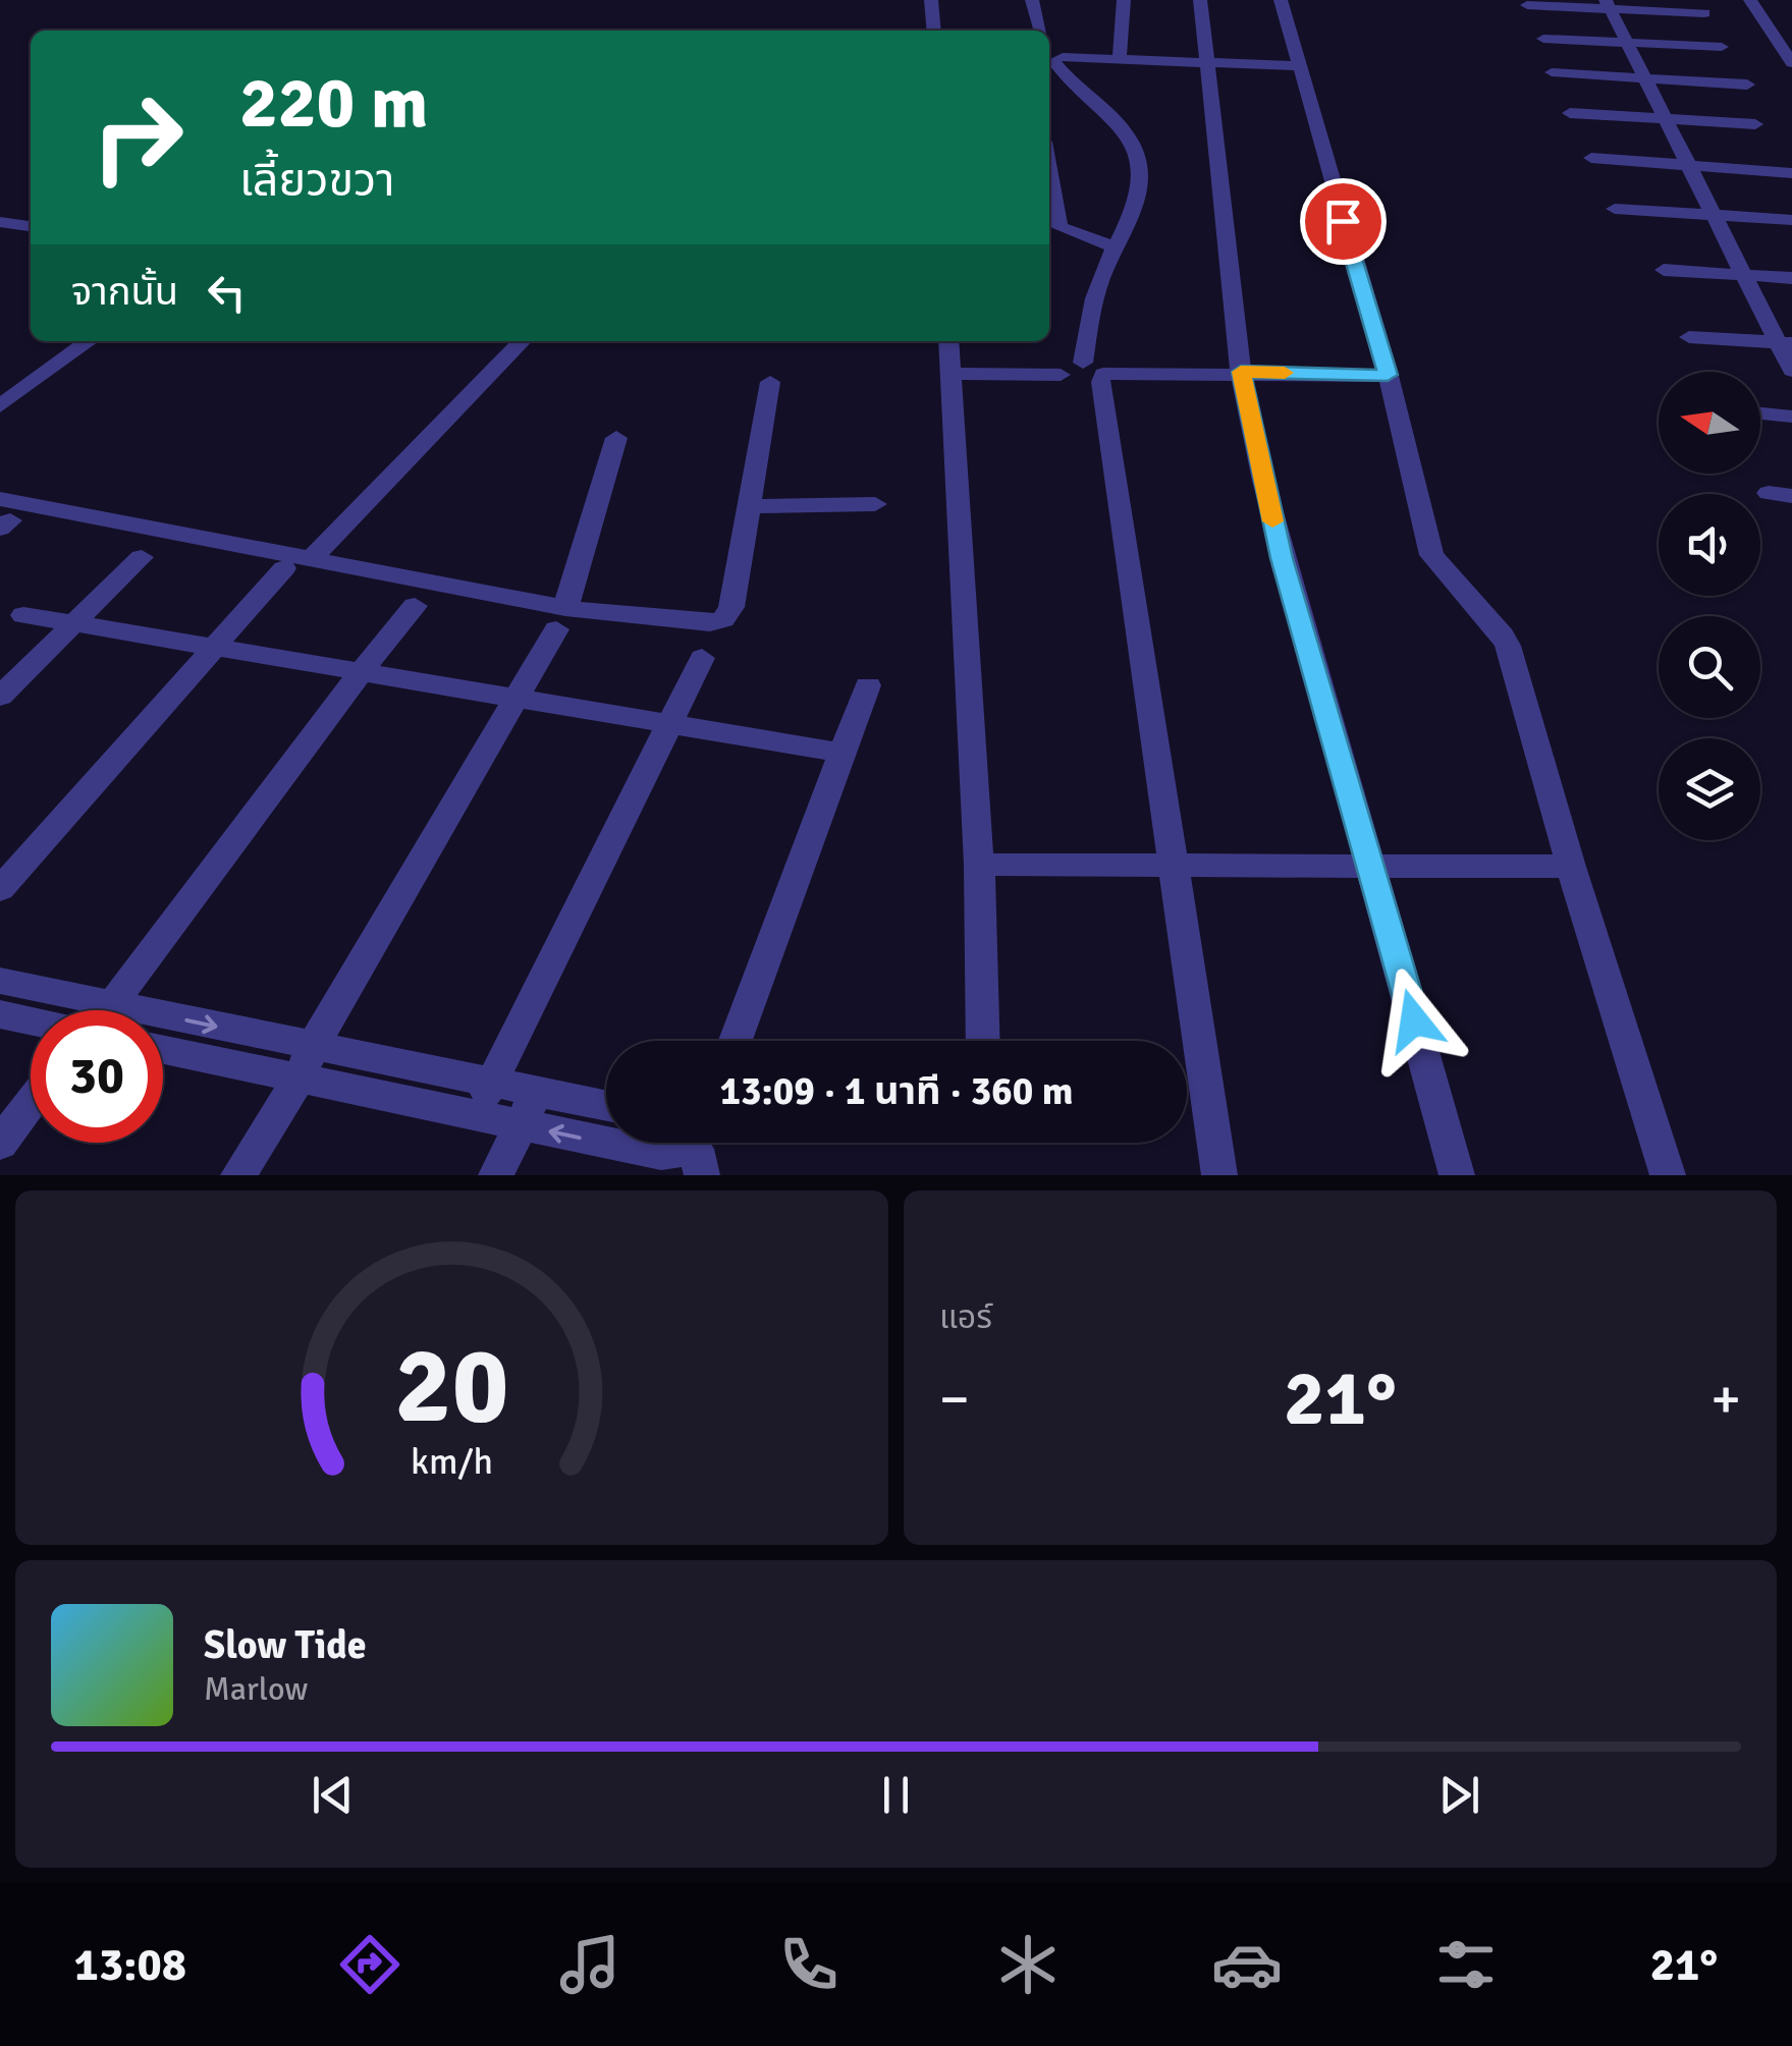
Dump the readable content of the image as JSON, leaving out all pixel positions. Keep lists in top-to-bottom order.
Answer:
{
  "north": "left",
  "page": {
    "turn": ["220 m", "เลี้ยวขวา"],
    "then": "จากนั้น",
    "limit": "30",
    "trip": "13:09 · 1 นาที · 360 m",
    "tile": "แอร์",
    "heat": ["−", "21°", "+"],
    "song": ["Slow Tide", "Marlow"],
    "tabs": ["13:08", "21°"],
    "gauge": ["20", "km/h"]
  }
}
